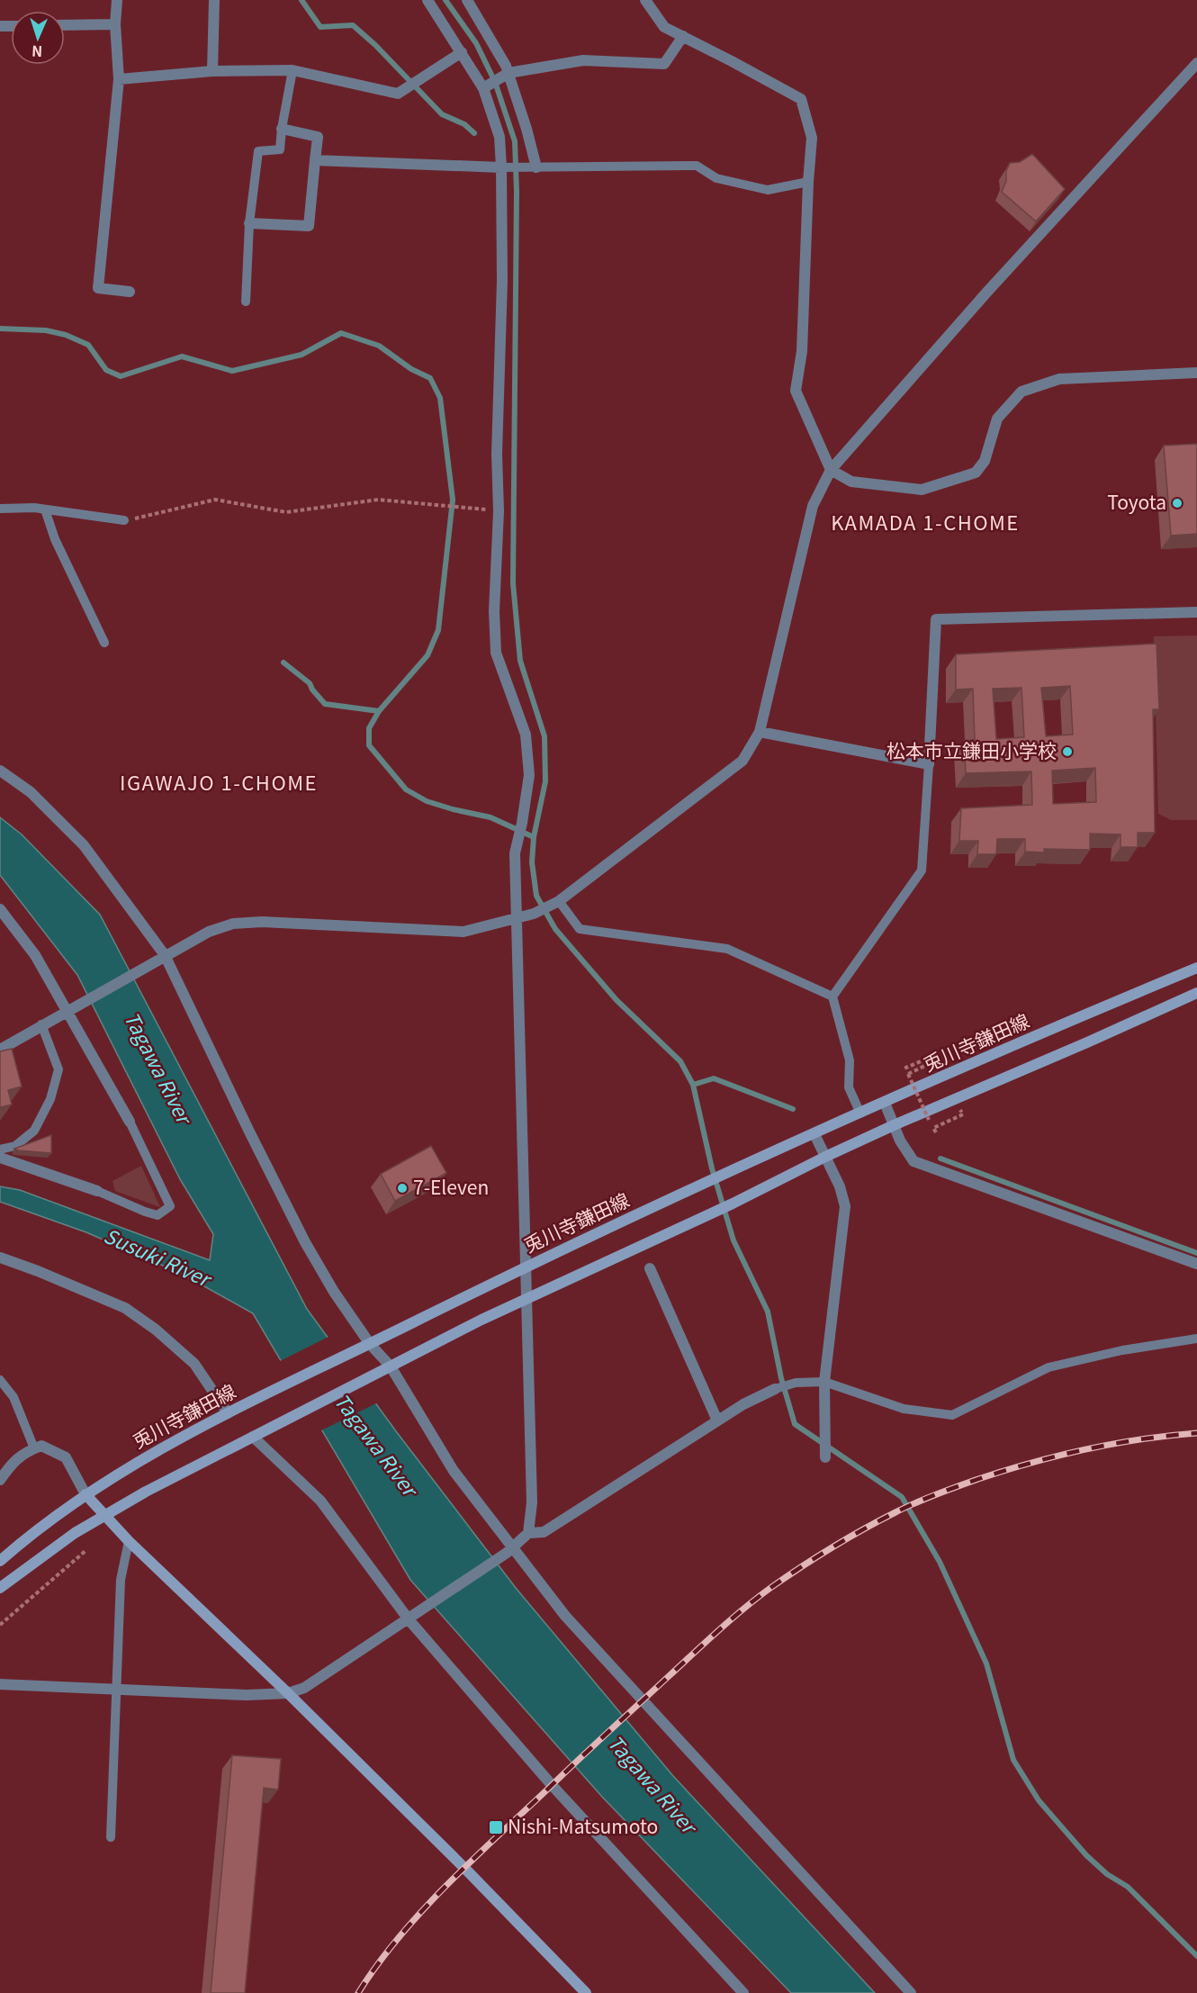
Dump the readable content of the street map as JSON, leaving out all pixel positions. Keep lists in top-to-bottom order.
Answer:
{
  "streets": {
    "main road": ["兎川寺鎌田線"]
  },
  "districts": ["KAMADA 1-CHOME", "IGAWAJO 1-CHOME"],
  "water": ["Tagawa River", "Susuki River"],
  "places": {
    "other": ["Toyota", "松本市立鎌田小学校", "7-Eleven"],
    "transit": ["Nishi-Matsumoto"]
  },
  "north": "bottom"
}
